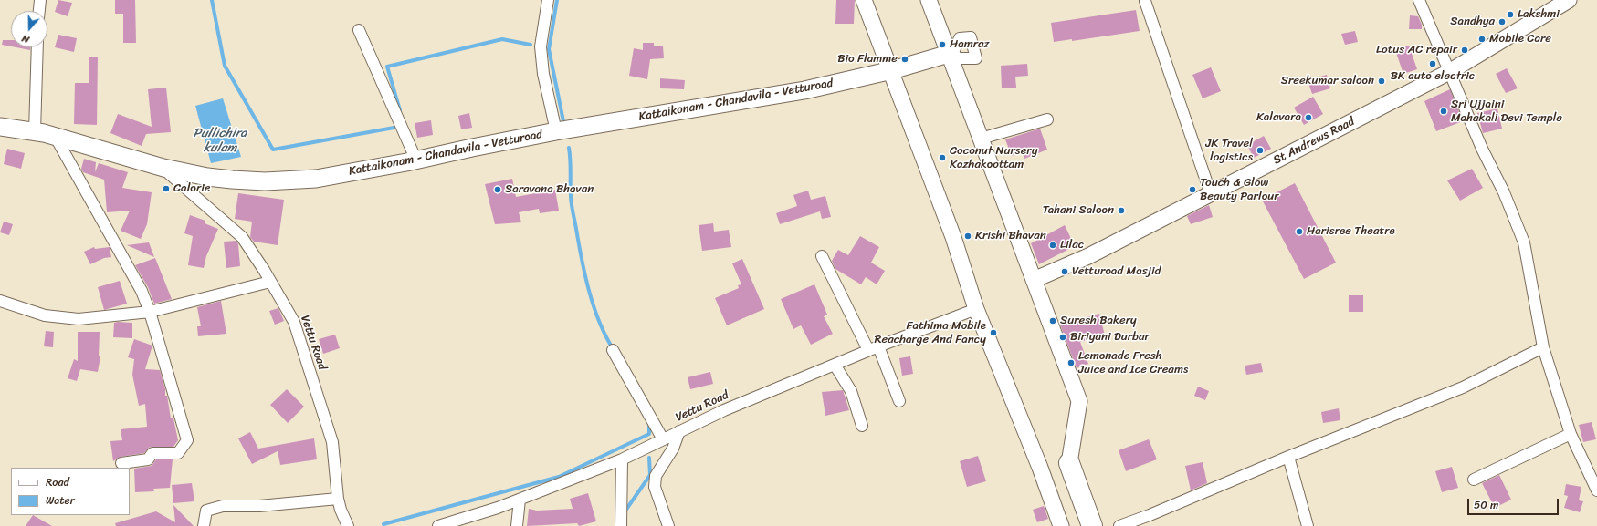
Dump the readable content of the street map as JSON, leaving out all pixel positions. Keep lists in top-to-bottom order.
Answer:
{
  "streets": {
    "main road": ["Kattaikonam - Chandavila - Vetturoad"],
    "street": ["St Andrews Road", "Vettu Road"]
  },
  "crossings": [
    ["Kattaikonam - Chandavila - Vetturoad", "Vettu Road"]
  ],
  "water": ["Pullichira kulam"],
  "places": [
    "Lakshmi",
    "Sandhya",
    "Mobile Care",
    "Hamraz",
    "Lotus AC repair",
    "Bio Flamme",
    "BK auto electric",
    "Sreekumar saloon",
    "Sri Ujjaini Mahakali Devi Temple",
    "Kalavara",
    "JK Travel logistics",
    "Coconut Nursery Kazhakoottam",
    "Calorie",
    "Saravana Bhavan",
    "Touch & Glow Beauty Parlour",
    "Tahani Saloon",
    "Harisree Theatre",
    "Krishi Bhavan",
    "Lilac",
    "Vetturoad Masjid",
    "Suresh Bakery",
    "Fathima Mobile Reacharge And Fancy",
    "Biriyani Durbar",
    "Lemonade Fresh Juice and Ice Creams"
  ],
  "legend": ["Road", "Water"],
  "scale_bar": "50 m",
  "north": "bottom"
}
